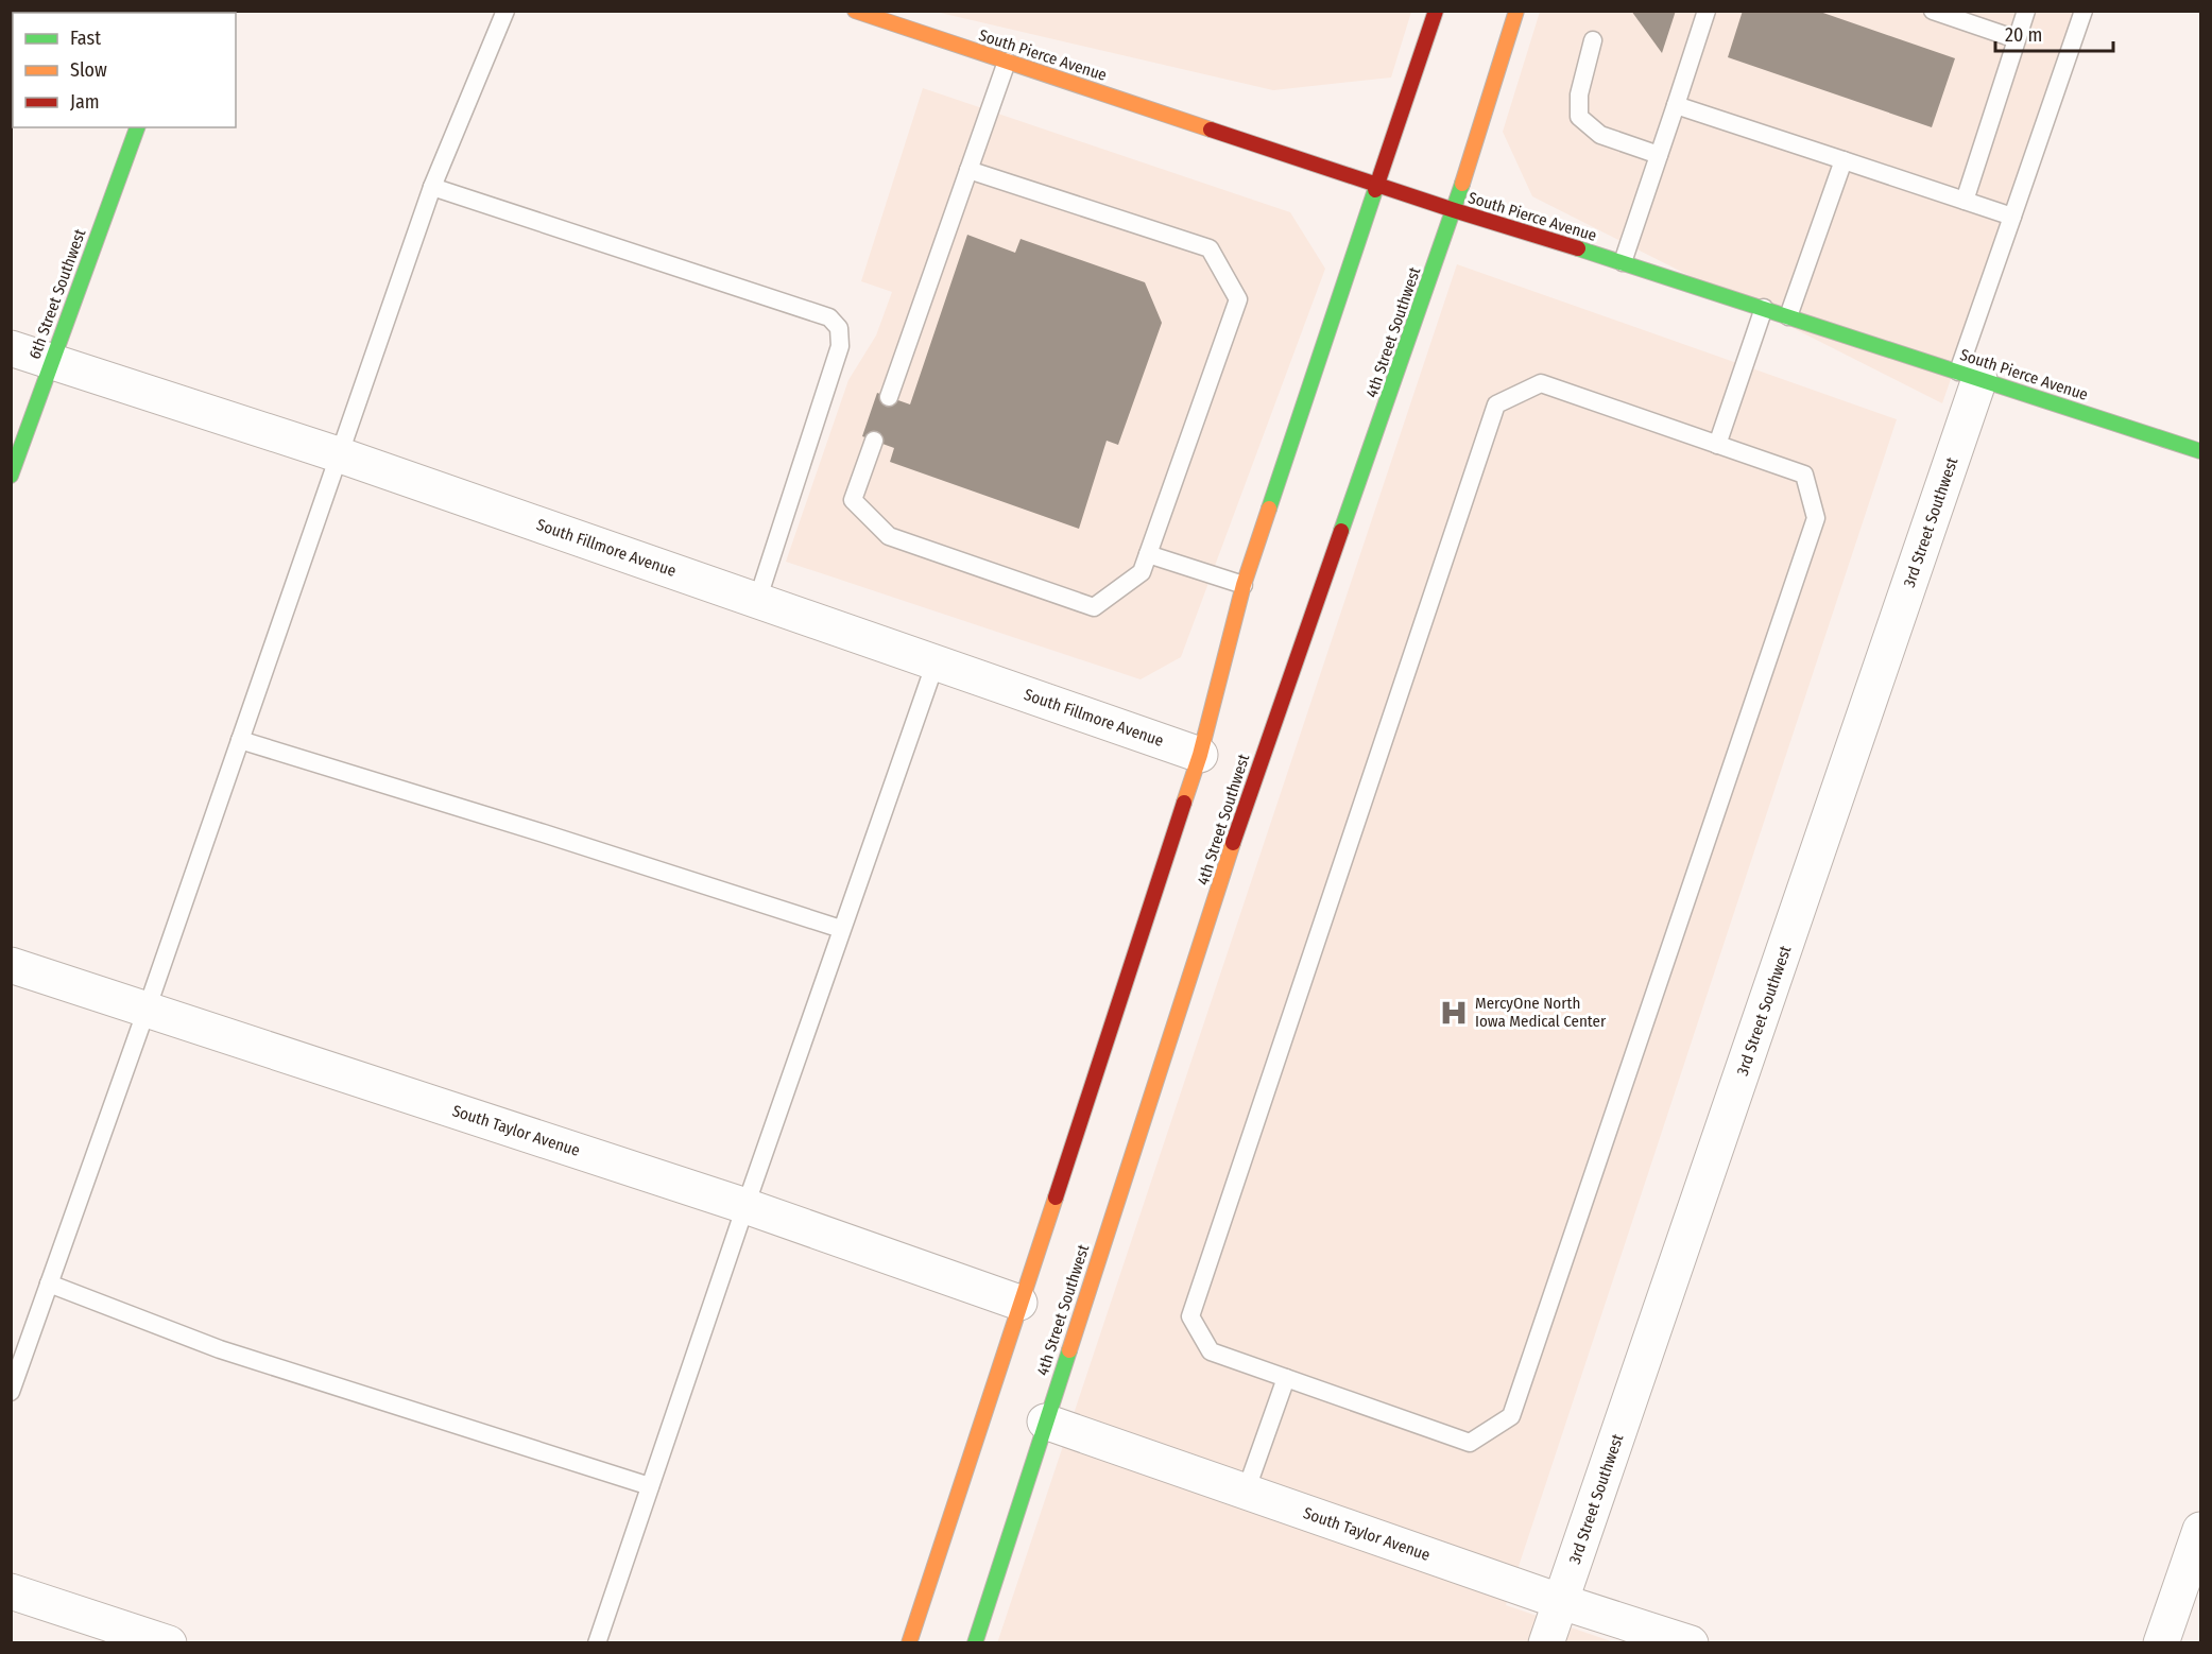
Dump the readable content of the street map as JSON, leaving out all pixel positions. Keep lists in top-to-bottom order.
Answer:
{
  "streets": {
    "main road": ["South Pierce Avenue", "6th Street Southwest", "4th Street Southwest"],
    "street": ["3rd Street Southwest", "South Fillmore Avenue", "South Taylor Avenue"]
  },
  "crossings": [
    ["South Pierce Avenue", "4th Street Southwest"],
    ["South Pierce Avenue", "3rd Street Southwest"],
    ["6th Street Southwest", "South Fillmore Avenue"],
    ["4th Street Southwest", "South Taylor Avenue"],
    ["3rd Street Southwest", "South Taylor Avenue"]
  ],
  "places": {
    "hospital": ["MercyOne North Iowa Medical Center"]
  },
  "legend": ["Fast", "Slow", "Jam"],
  "scale_bar": "20 m"
}
